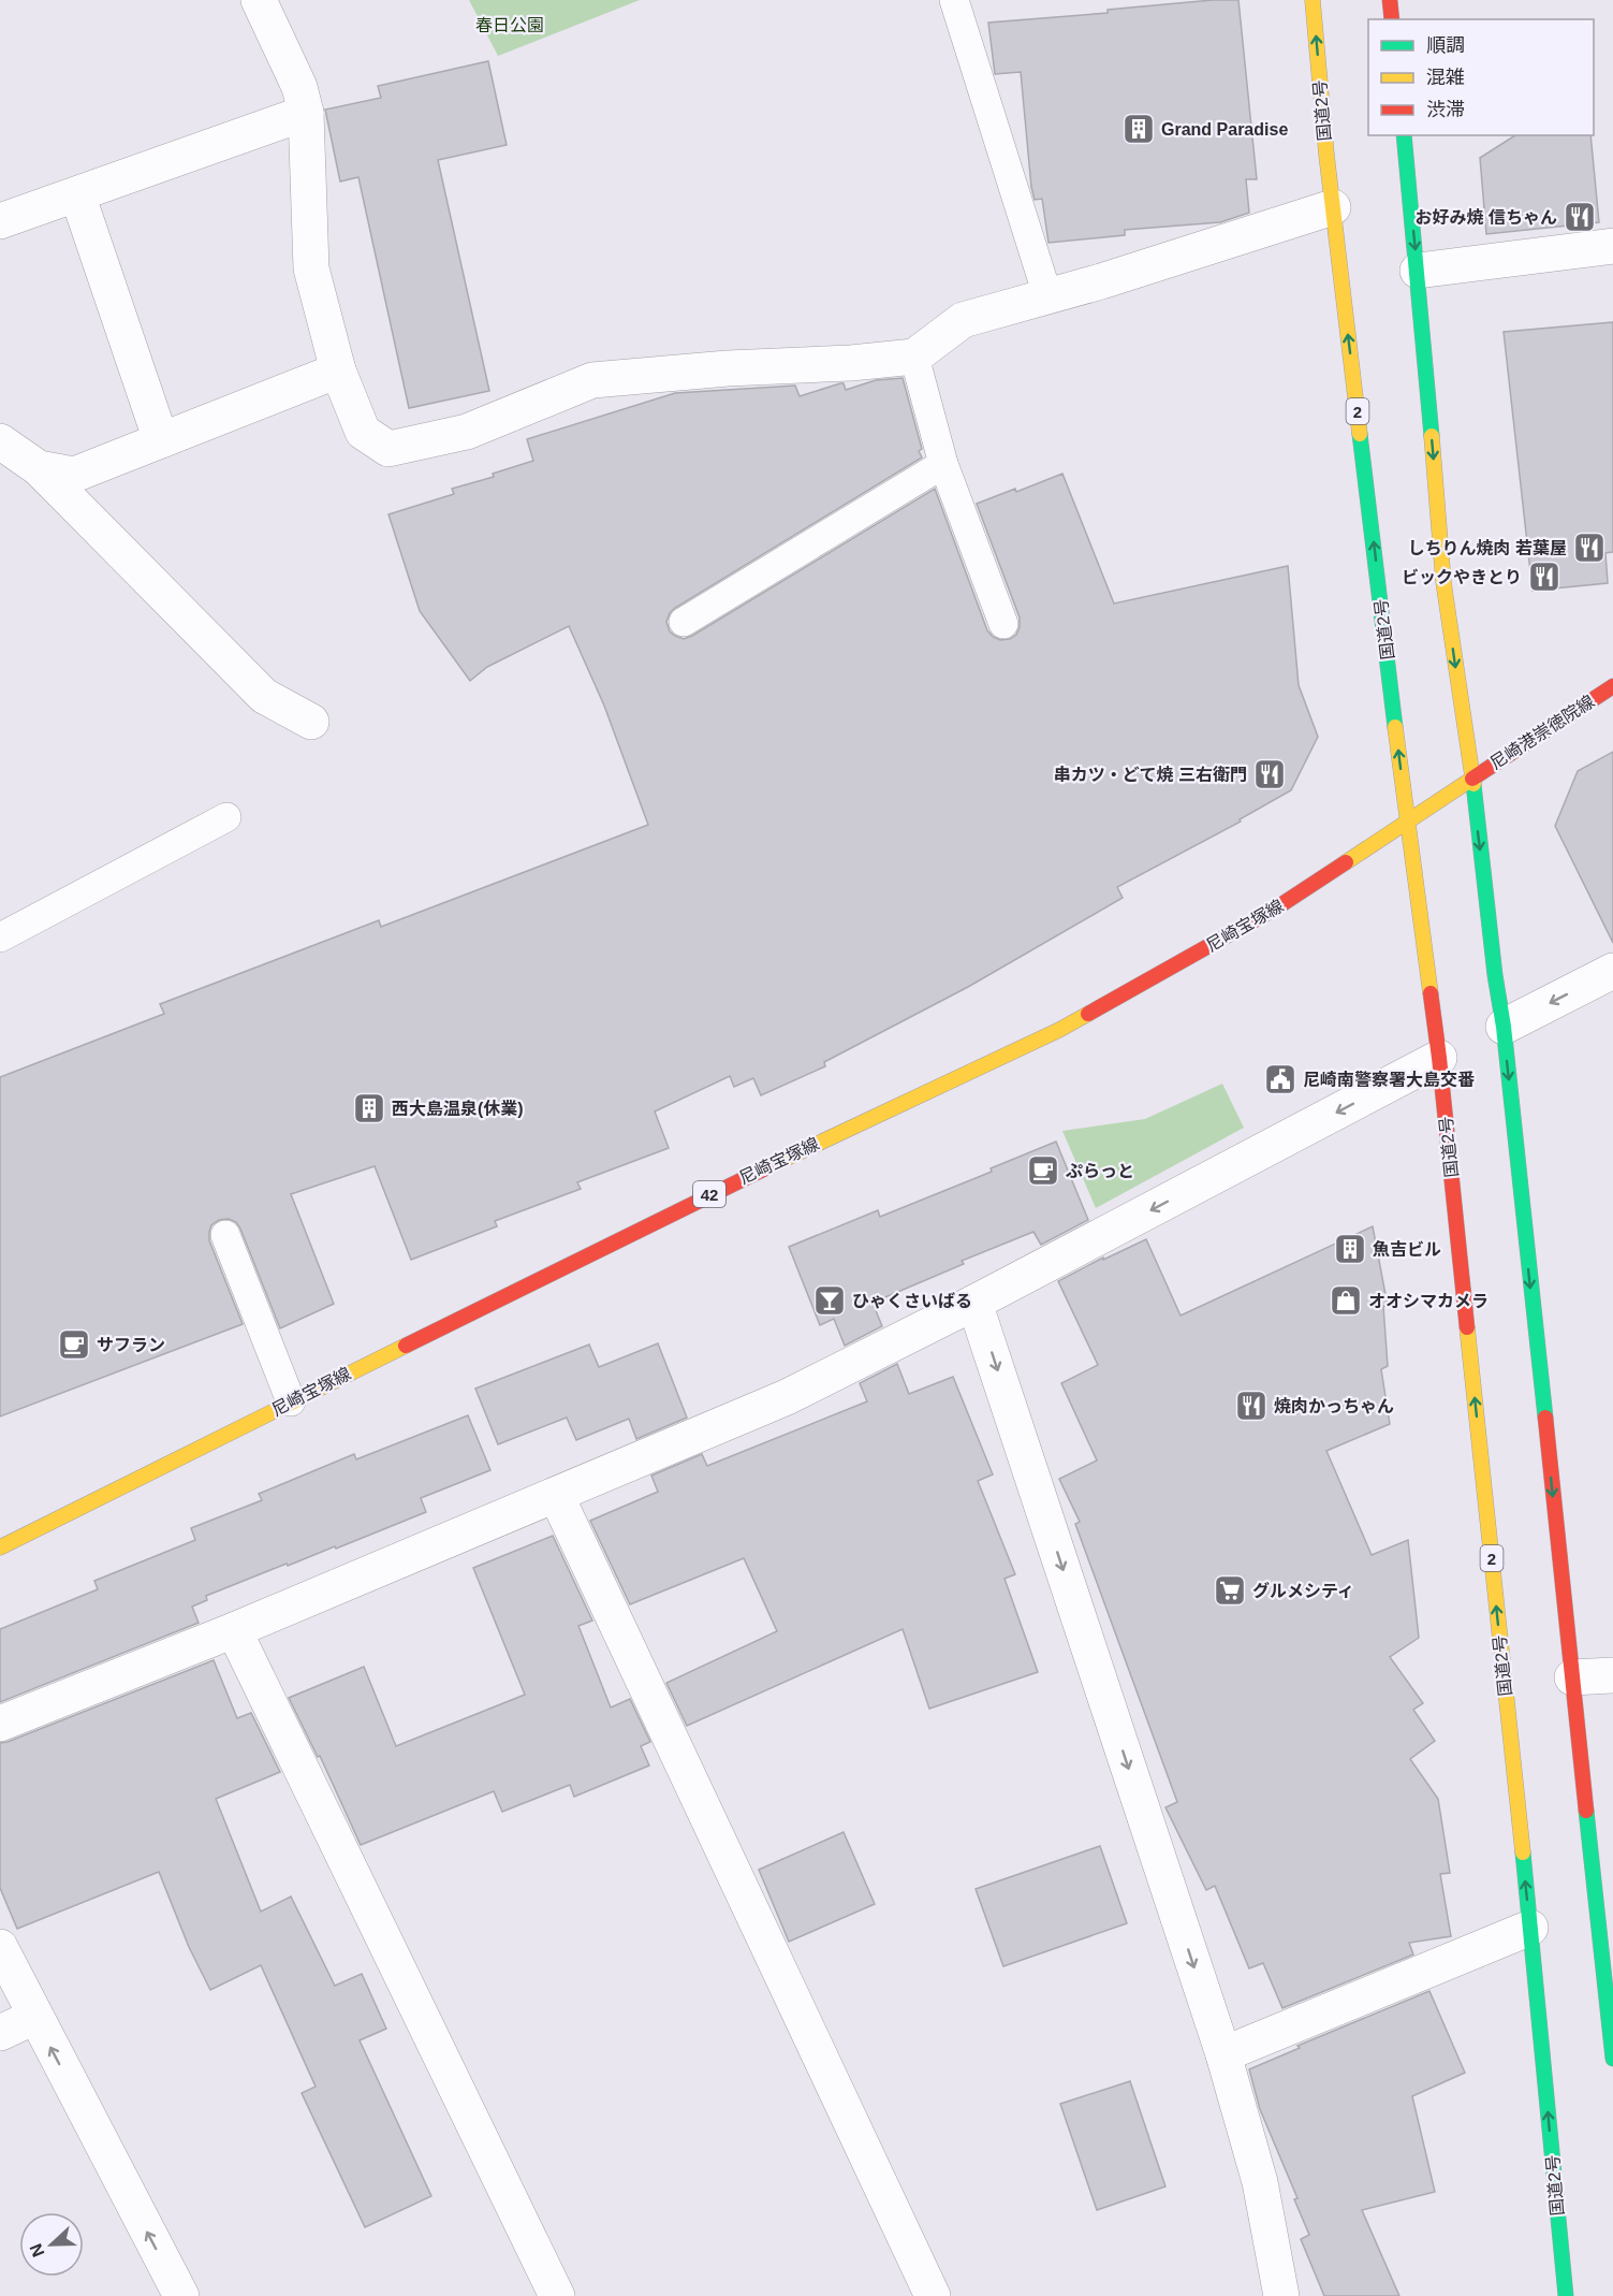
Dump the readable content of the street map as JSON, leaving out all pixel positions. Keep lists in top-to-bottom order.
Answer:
{
  "streets": {
    "main road": [
      "国道2号",
      "2",
      "尼崎港崇徳院線",
      "尼崎宝塚線",
      "42"
    ]
  },
  "crossings": [
    ["国道2号", "尼崎宝塚線"],
    ["尼崎港崇徳院線", "尼崎宝塚線"]
  ],
  "parks": ["春日公園"],
  "places": {
    "building": ["Grand Paradise", "西大島温泉(休業)", "魚吉ビル"],
    "restaurant": [
      "お好み焼 信ちゃん",
      "しちりん焼肉 若葉屋",
      "ビックやきとり",
      "串カツ・どて焼 三右衛門",
      "焼肉かっちゃん"
    ],
    "public building": ["尼崎南警察署大島交番"],
    "cafe": ["ぷらっと", "サフラン"],
    "bar": ["ひゃくさいばる"],
    "shop": ["オオシマカメラ"],
    "supermarket": ["グルメシティ"]
  },
  "legend": ["順調", "混雑", "渋滞"],
  "north": "left"
}
